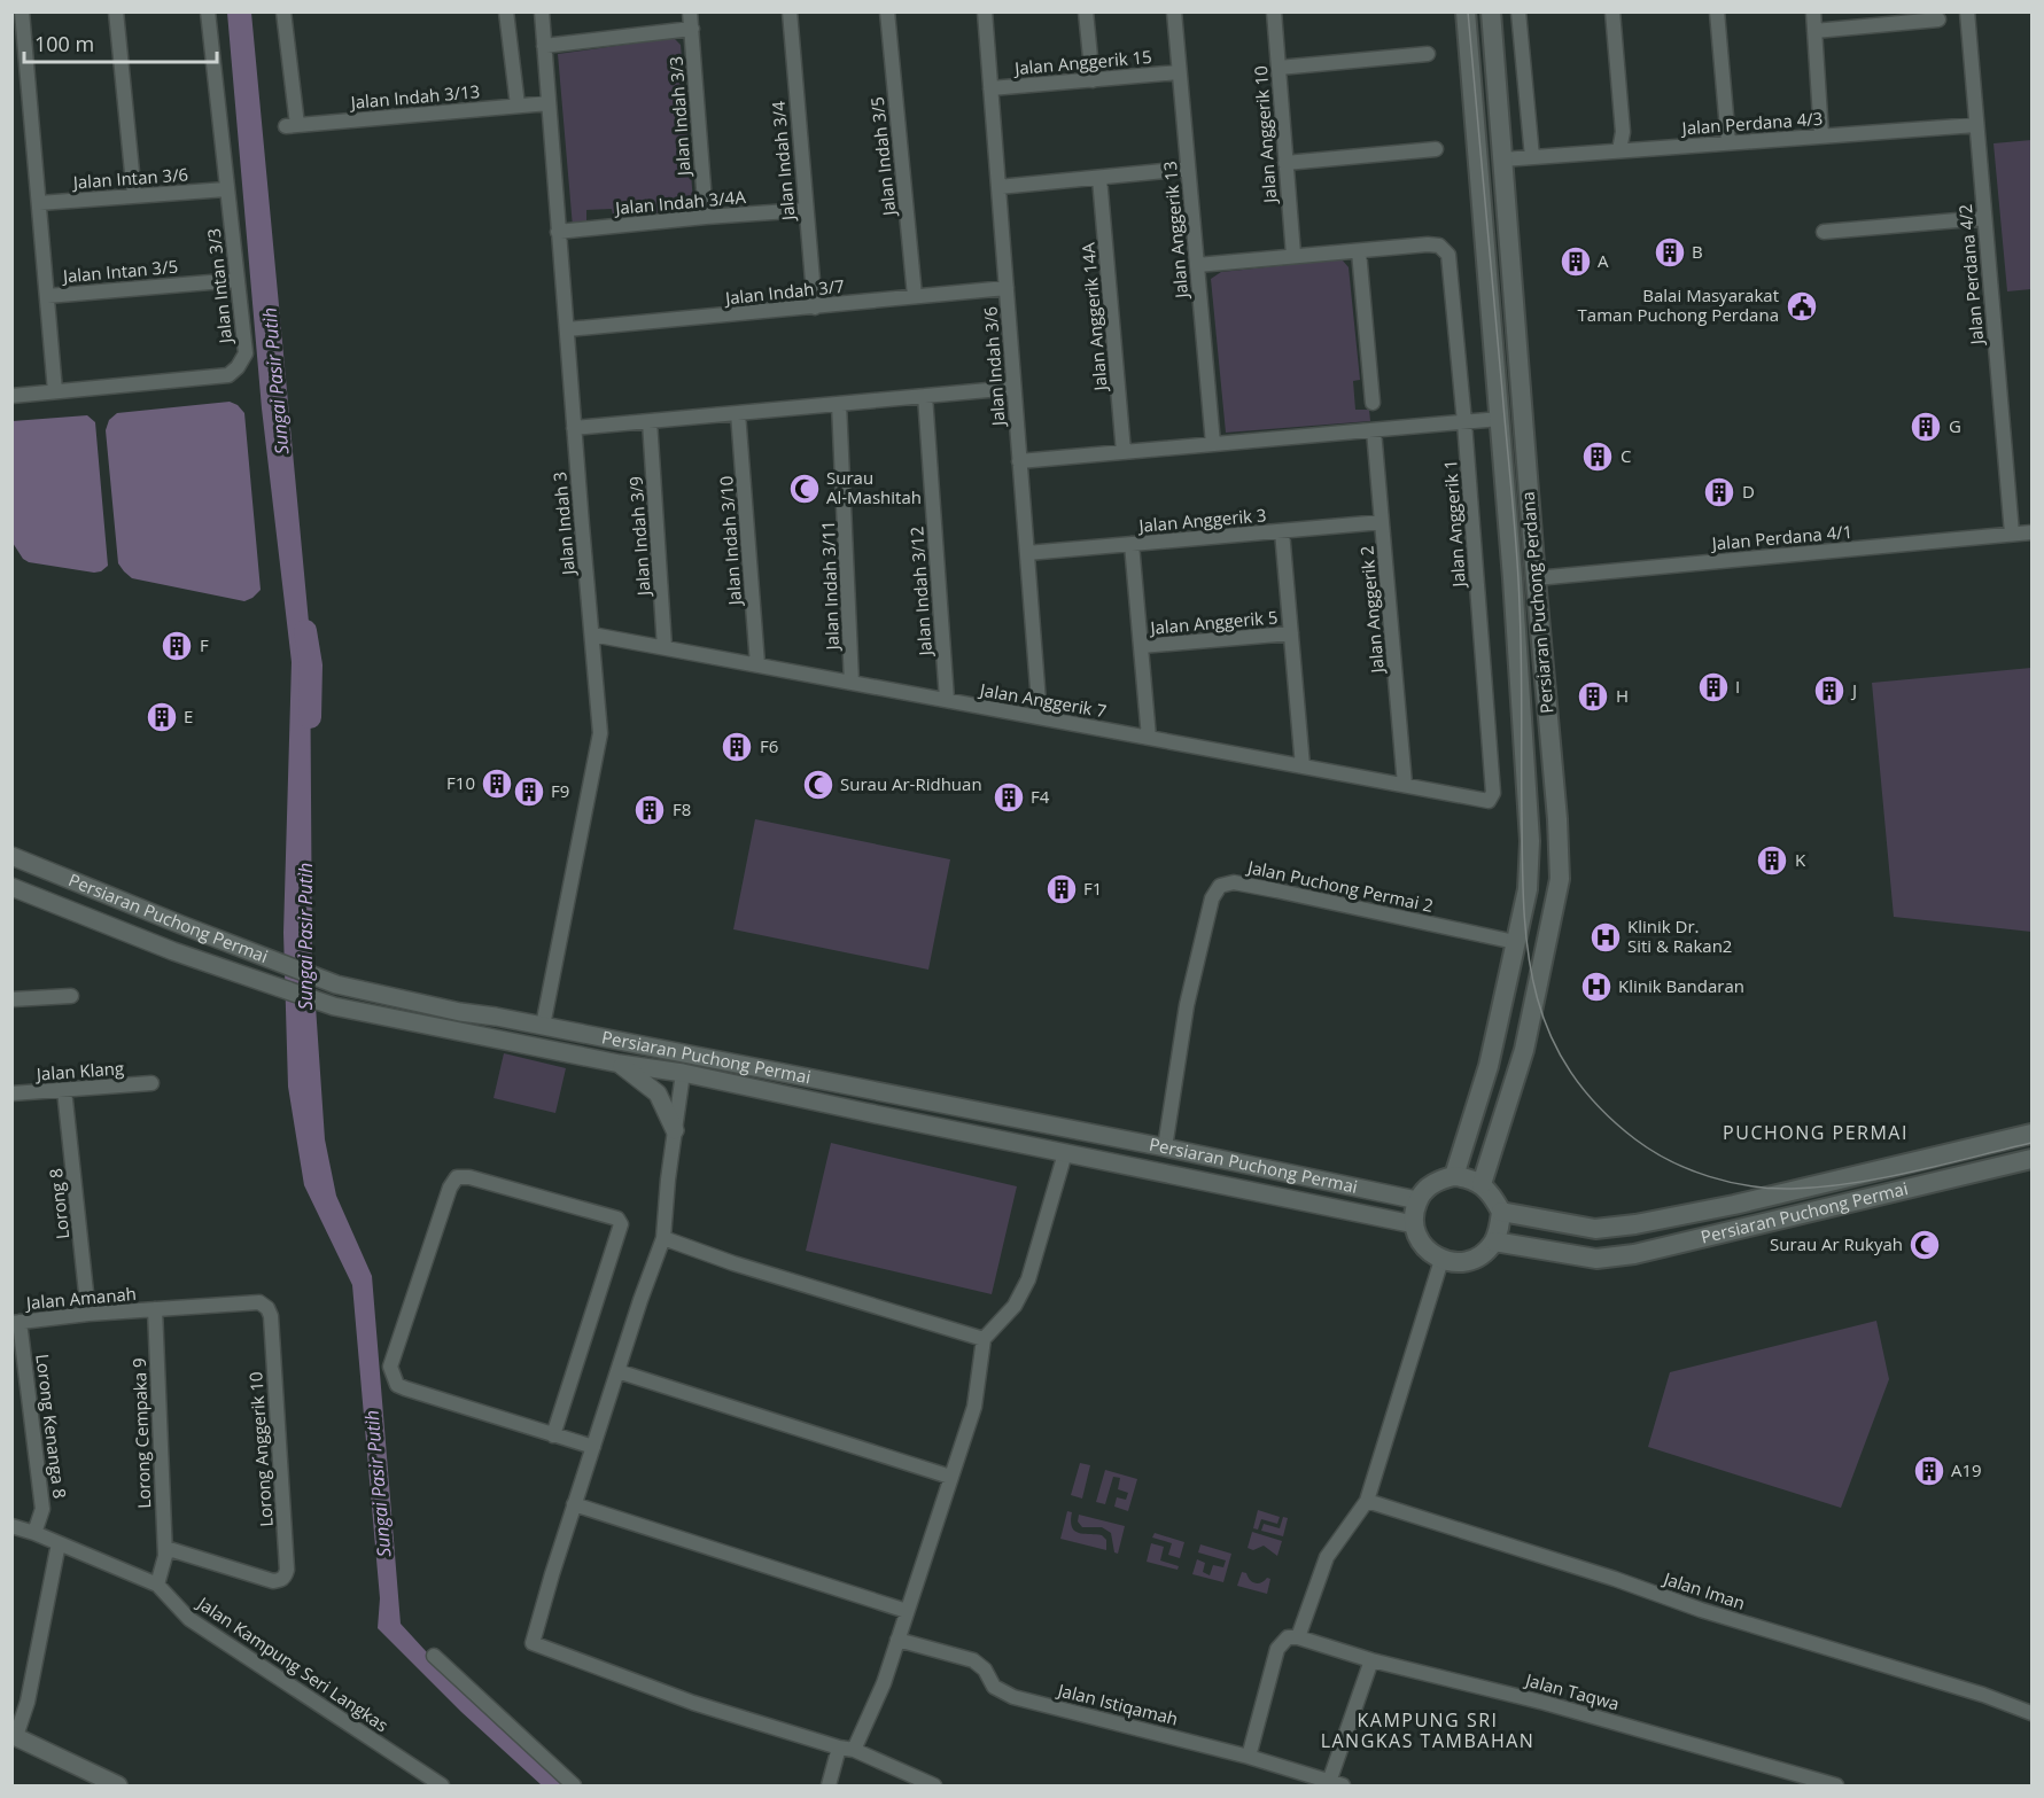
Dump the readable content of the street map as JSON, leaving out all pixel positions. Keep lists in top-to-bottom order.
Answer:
{
  "streets": {
    "main road": ["Persiaran Puchong Perdana", "Persiaran Puchong Permai"],
    "street": [
      "Jalan Anggerik 15",
      "Jalan Indah 3/13",
      "Jalan Indah 3/3",
      "Jalan Perdana 4/3",
      "Jalan Anggerik 10",
      "Jalan Indah 3/5",
      "Jalan Indah 3/4",
      "Jalan Intan 3/6",
      "Jalan Indah 3/4A",
      "Jalan Anggerik 13",
      "Jalan Intan 3/5",
      "Jalan Perdana 4/2",
      "Jalan Intan 3/3",
      "Jalan Indah 3/7",
      "Jalan Anggerik 14A",
      "Jalan Indah 3/6",
      "Jalan Anggerik 3",
      "Jalan Indah 3",
      "Jalan Anggerik 1",
      "Jalan Indah 3/9",
      "Jalan Perdana 4/1",
      "Jalan Indah 3/10",
      "Jalan Indah 3/11",
      "Jalan Indah 3/12",
      "Jalan Anggerik 2",
      "Jalan Anggerik 5",
      "Jalan Anggerik 7",
      "Jalan Puchong Permai 2",
      "Jalan Klang",
      "Lorong 8",
      "Jalan Amanah",
      "Lorong Kenanga 8",
      "Lorong Cempaka 9",
      "Lorong Anggerik 10",
      "Jalan Iman",
      "Jalan Kampung Seri Langkas",
      "Jalan Taqwa",
      "Jalan Istiqamah"
    ]
  },
  "crossings": [
    ["Jalan Anggerik 15", "Jalan Anggerik 13"],
    ["Jalan Anggerik 15", "Jalan Indah 3/6"],
    ["Jalan Indah 3/13", "Jalan Indah 3"],
    ["Jalan Indah 3/3", "Jalan Indah 3/4A"],
    ["Jalan Perdana 4/3", "Jalan Perdana 4/2"],
    ["Jalan Perdana 4/3", "Persiaran Puchong Perdana"],
    ["Jalan Indah 3/5", "Jalan Indah 3/7"],
    ["Jalan Indah 3/4", "Jalan Indah 3/4A"],
    ["Jalan Indah 3/4", "Jalan Indah 3/7"],
    ["Jalan Intan 3/6", "Jalan Intan 3/3"],
    ["Jalan Indah 3/4A", "Jalan Indah 3"],
    ["Jalan Intan 3/5", "Jalan Intan 3/3"],
    ["Jalan Perdana 4/2", "Jalan Perdana 4/1"],
    ["Jalan Indah 3/7", "Jalan Indah 3/6"],
    ["Jalan Indah 3/7", "Jalan Indah 3"],
    ["Jalan Indah 3/6", "Jalan Anggerik 3"],
    ["Jalan Indah 3/6", "Jalan Anggerik 7"],
    ["Jalan Anggerik 3", "Jalan Anggerik 2"],
    ["Jalan Indah 3", "Jalan Anggerik 7"],
    ["Jalan Indah 3", "Persiaran Puchong Permai"],
    ["Jalan Anggerik 1", "Jalan Anggerik 7"],
    ["Jalan Indah 3/9", "Jalan Anggerik 7"],
    ["Jalan Perdana 4/1", "Persiaran Puchong Perdana"],
    ["Jalan Indah 3/10", "Jalan Anggerik 7"],
    ["Jalan Indah 3/11", "Jalan Anggerik 7"],
    ["Jalan Indah 3/12", "Jalan Anggerik 7"],
    ["Persiaran Puchong Perdana", "Jalan Puchong Permai 2"],
    ["Persiaran Puchong Perdana", "Persiaran Puchong Permai"],
    ["Jalan Anggerik 2", "Jalan Anggerik 7"],
    ["Jalan Puchong Permai 2", "Persiaran Puchong Permai"],
    ["Jalan Klang", "Lorong 8"],
    ["Lorong 8", "Jalan Amanah"],
    ["Jalan Amanah", "Lorong Kenanga 8"],
    ["Jalan Amanah", "Lorong Cempaka 9"],
    ["Jalan Amanah", "Lorong Anggerik 10"],
    ["Lorong Kenanga 8", "Jalan Kampung Seri Langkas"],
    ["Lorong Cempaka 9", "Lorong Anggerik 10"],
    ["Lorong Cempaka 9", "Jalan Kampung Seri Langkas"]
  ],
  "districts": ["PUCHONG PERMAI", "KAMPUNG SRI LANGKAS TAMBAHAN"],
  "water": ["Sungai Pasir Putih"],
  "places": {
    "building": [
      "B",
      "A",
      "G",
      "C",
      "D",
      "F",
      "I",
      "J",
      "H",
      "E",
      "F6",
      "F10",
      "F9",
      "F4",
      "F8",
      "K",
      "F1",
      "A19"
    ],
    "public building": ["Balai Masyarakat Taman Puchong Perdana"],
    "mosque": ["Surau Al-Mashitah", "Surau Ar-Ridhuan", "Surau Ar Rukyah"],
    "hospital": ["Klinik Dr. Siti & Rakan2", "Klinik Bandaran"]
  },
  "scale_bar": "100 m"
}
